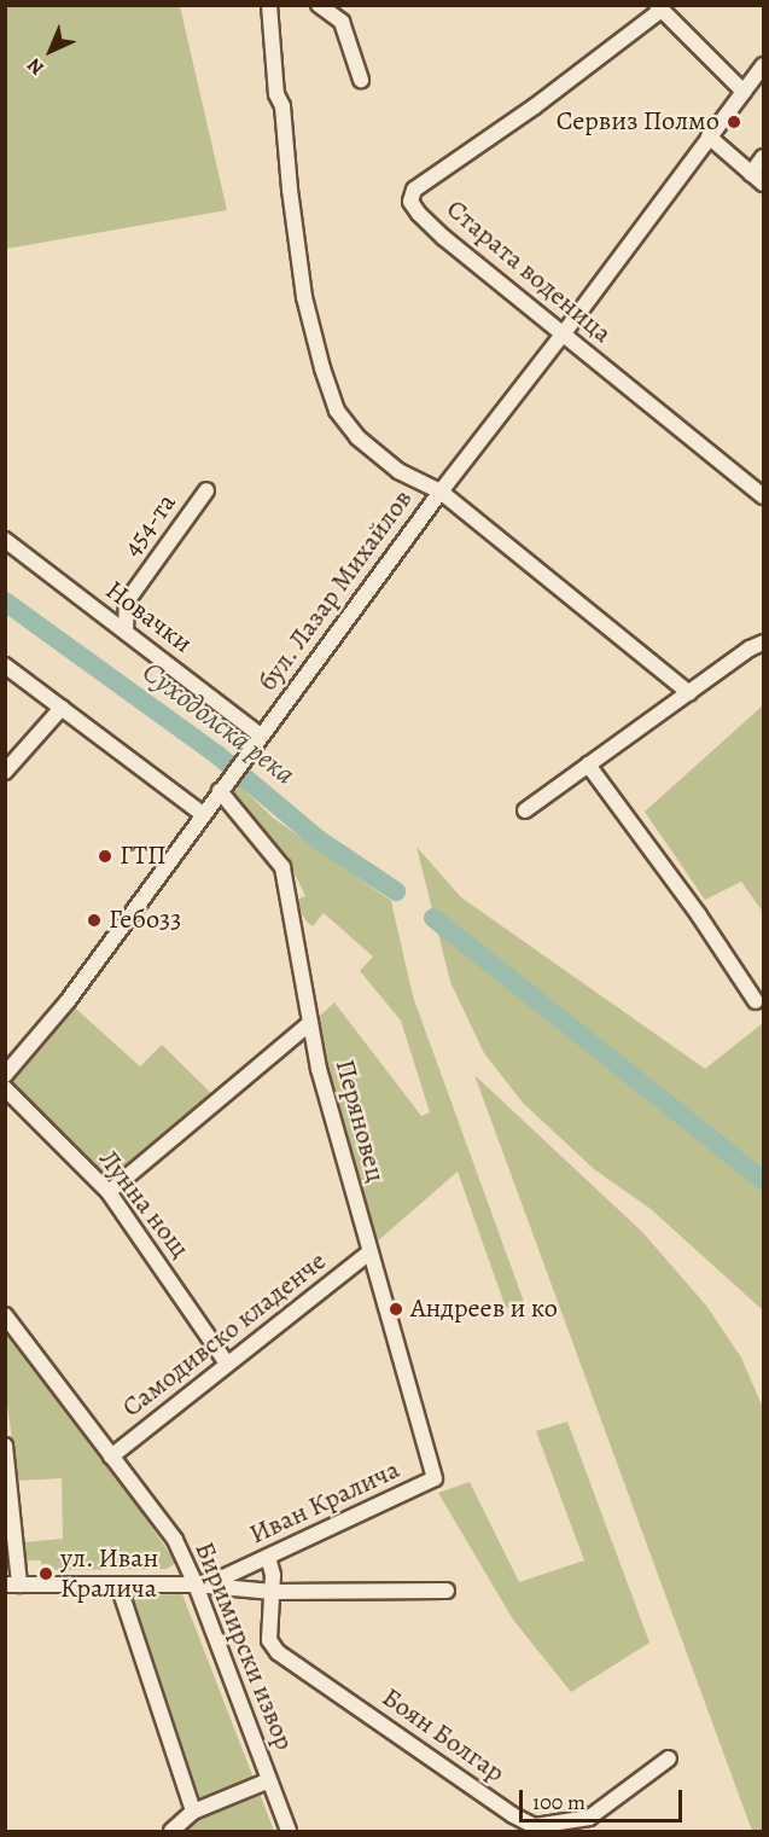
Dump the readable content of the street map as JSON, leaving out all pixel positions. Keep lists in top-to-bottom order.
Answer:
{
  "streets": {
    "street": [
      "Старата воденица",
      "454-та",
      "бул. Лазар Михайлов",
      "Новачки",
      "Перяновец",
      "Лунна нощ",
      "Самодивско кладенче",
      "Иван Кралича",
      "Биримирски извор",
      "Боян Болгар"
    ]
  },
  "crossings": [
    ["Старата воденица", "бул. Лазар Михайлов"],
    ["454-та", "Новачки"],
    ["бул. Лазар Михайлов", "Новачки"],
    ["бул. Лазар Михайлов", "Перяновец"],
    ["Перяновец", "Самодивско кладенче"],
    ["Перяновец", "Иван Кралича"],
    ["Лунна нощ", "Самодивско кладенче"],
    ["Самодивско кладенче", "Биримирски извор"],
    ["Иван Кралича", "Биримирски извор"],
    ["Иван Кралича", "Боян Болгар"]
  ],
  "water": ["Суходолска река"],
  "places": [
    "Сервиз Полмо",
    "ГТП",
    "Гебо33",
    "Андреев и ко",
    "ул. Иван Кралича"
  ],
  "scale_bar": "100 m",
  "north": "bottom left"
}
